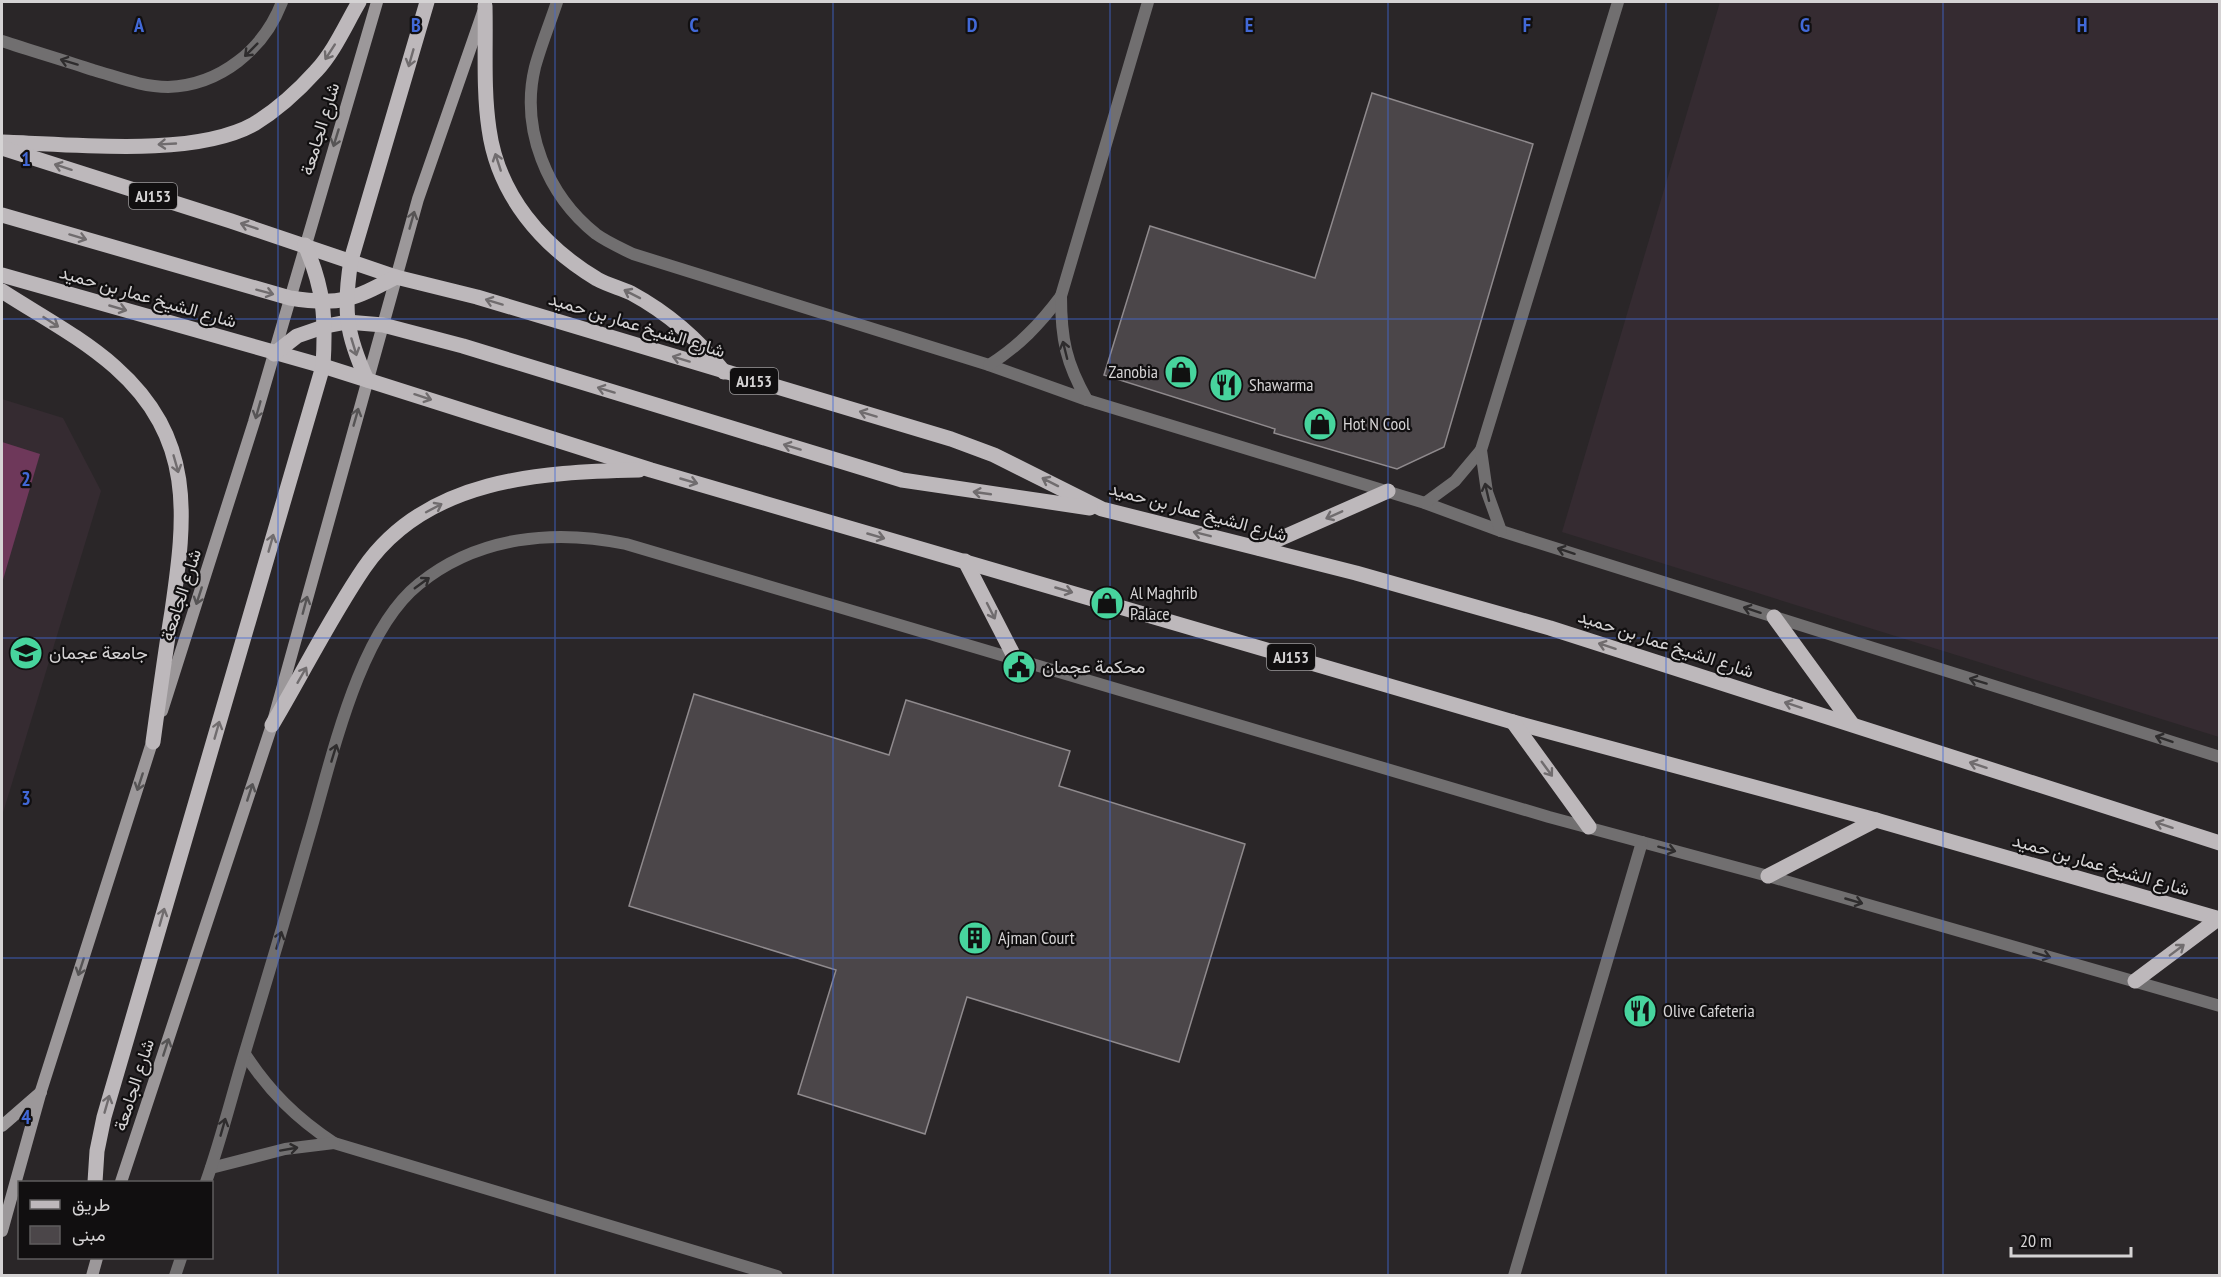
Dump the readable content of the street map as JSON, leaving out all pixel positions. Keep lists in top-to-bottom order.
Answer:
{
  "streets": {
    "main road": ["شارع الجامعة", "AJ153", "شارع الشيخ عمار بن حميد"]
  },
  "crossings": [
    ["شارع الجامعة", "شارع الشيخ عمار بن حميد"]
  ],
  "places": {
    "shop": ["Zanobia", "Hot N Cool", "Al Maghrib Palace"],
    "restaurant": ["Shawarma", "Olive Cafeteria"],
    "school or university": ["جامعة عجمان"],
    "public building": ["محكمة عجمان"],
    "building": ["Ajman Court"]
  },
  "legend": ["طريق", "مبنى"],
  "scale_bar": "20 m",
  "grid": {
    "columns": [
      "A",
      "B",
      "C",
      "D",
      "E",
      "F",
      "G",
      "H"
    ],
    "rows": [
      "1",
      "2",
      "3",
      "4"
    ]
  }
}
